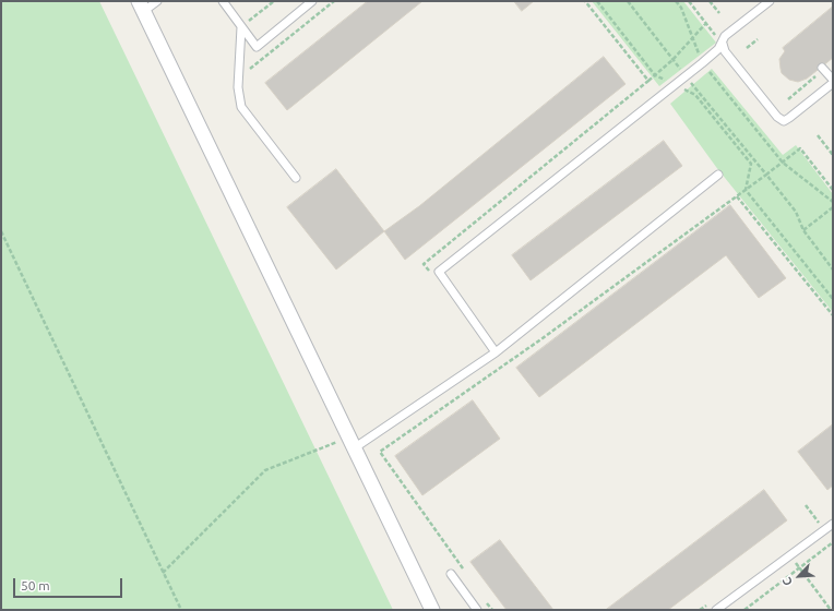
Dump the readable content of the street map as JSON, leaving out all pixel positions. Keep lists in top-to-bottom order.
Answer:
{
  "scale_bar": "50 m",
  "north": "bottom left"
}
